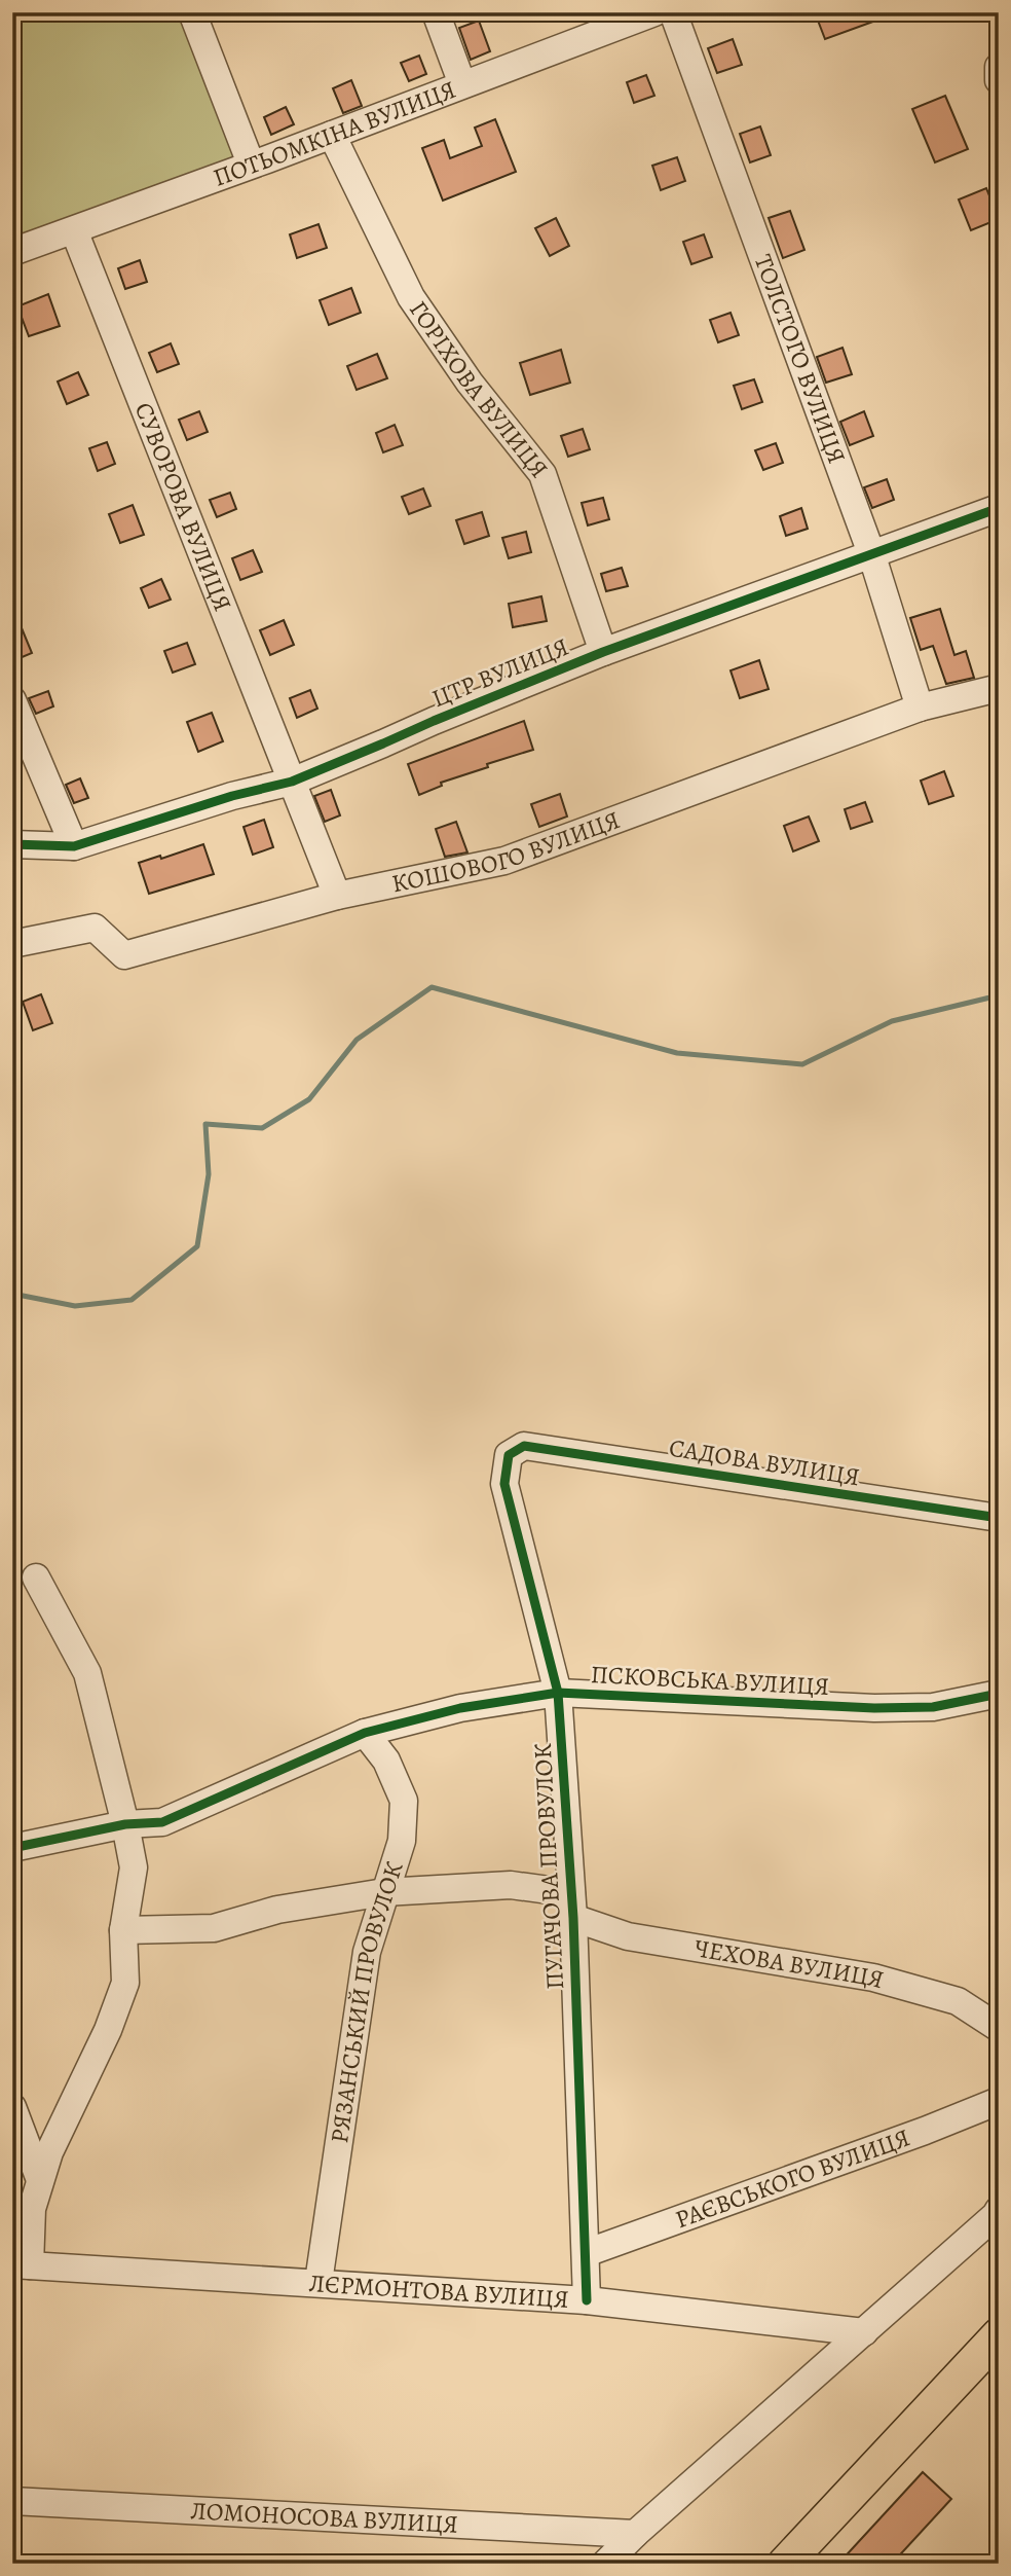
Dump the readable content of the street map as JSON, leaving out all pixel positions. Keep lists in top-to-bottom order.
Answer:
{
  "streets": {
    "street": [
      "ПОТЬОМКІНА ВУЛИЦЯ",
      "ТОЛСТОГО ВУЛИЦЯ",
      "ГОРІХОВА ВУЛИЦЯ",
      "СУВОРОВА ВУЛИЦЯ",
      "ЦТР ВУЛИЦЯ",
      "КОШОВОГО ВУЛИЦЯ",
      "САДОВА ВУЛИЦЯ",
      "ПСКОВСЬКА ВУЛИЦЯ",
      "ПУГАЧОВА ПРОВУЛОК",
      "ЧЕХОВА ВУЛИЦЯ",
      "РЯЗАНСЬКИЙ ПРОВУЛОК",
      "РАЄВСЬКОГО ВУЛИЦЯ",
      "ЛЄРМОНТОВА ВУЛИЦЯ",
      "ЛОМОНОСОВА ВУЛИЦЯ"
    ]
  },
  "crossings": [
    ["ПОТЬОМКІНА ВУЛИЦЯ", "ГОРІХОВА ВУЛИЦЯ"],
    ["ПОТЬОМКІНА ВУЛИЦЯ", "СУВОРОВА ВУЛИЦЯ"],
    ["ТОЛСТОГО ВУЛИЦЯ", "ЦТР ВУЛИЦЯ"],
    ["ТОЛСТОГО ВУЛИЦЯ", "КОШОВОГО ВУЛИЦЯ"],
    ["ГОРІХОВА ВУЛИЦЯ", "ЦТР ВУЛИЦЯ"],
    ["СУВОРОВА ВУЛИЦЯ", "ЦТР ВУЛИЦЯ"],
    ["СУВОРОВА ВУЛИЦЯ", "КОШОВОГО ВУЛИЦЯ"],
    ["САДОВА ВУЛИЦЯ", "ПУГАЧОВА ПРОВУЛОК"],
    ["ПСКОВСЬКА ВУЛИЦЯ", "ПУГАЧОВА ПРОВУЛОК"],
    ["ПСКОВСЬКА ВУЛИЦЯ", "РЯЗАНСЬКИЙ ПРОВУЛОК"],
    ["ПУГАЧОВА ПРОВУЛОК", "ЧЕХОВА ВУЛИЦЯ"],
    ["ПУГАЧОВА ПРОВУЛОК", "РАЄВСЬКОГО ВУЛИЦЯ"],
    ["ПУГАЧОВА ПРОВУЛОК", "ЛЄРМОНТОВА ВУЛИЦЯ"],
    ["ЧЕХОВА ВУЛИЦЯ", "РЯЗАНСЬКИЙ ПРОВУЛОК"],
    ["РЯЗАНСЬКИЙ ПРОВУЛОК", "ЛЄРМОНТОВА ВУЛИЦЯ"]
  ]
}
